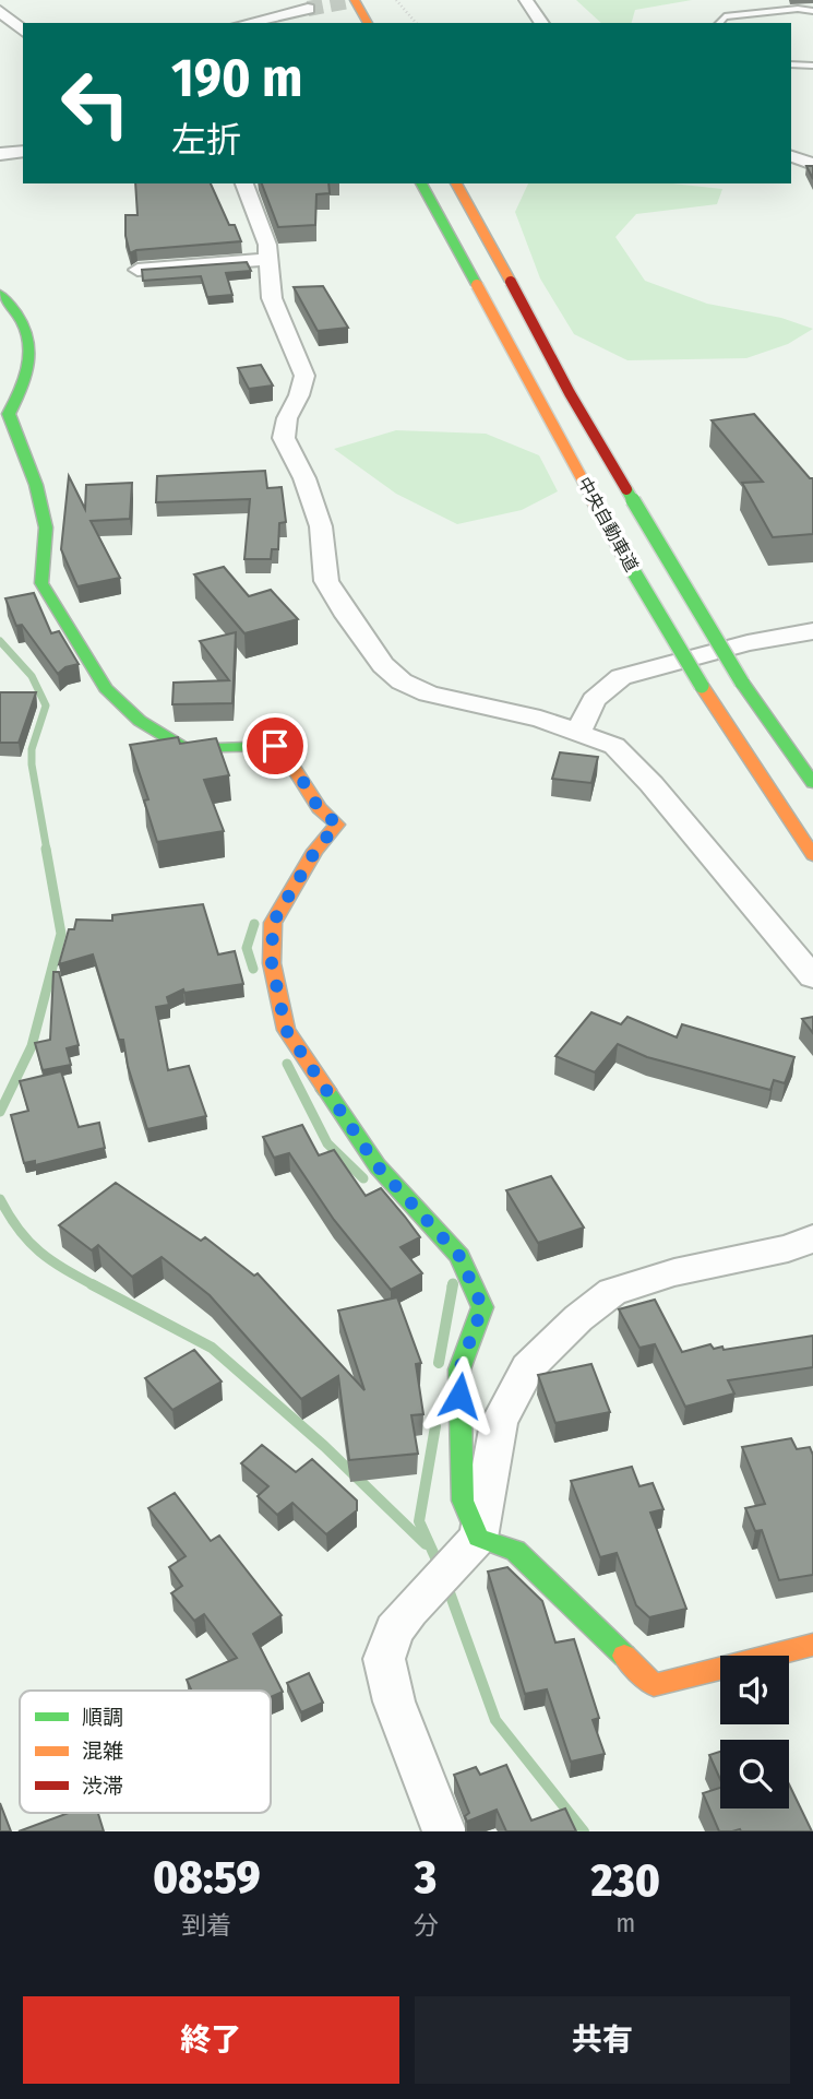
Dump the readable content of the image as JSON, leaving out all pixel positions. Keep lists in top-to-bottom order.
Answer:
{
  "streets": {
    "main road": ["中央自動車道"]
  },
  "legend": ["順調", "混雑", "渋滞"],
  "page": {
    "turn": ["190 m", "左折"],
    "eta": [
      "08:59",
      "到着",
      "3",
      "分",
      "230",
      "m"
    ],
    "buttons": ["終了", "共有"]
  }
}
